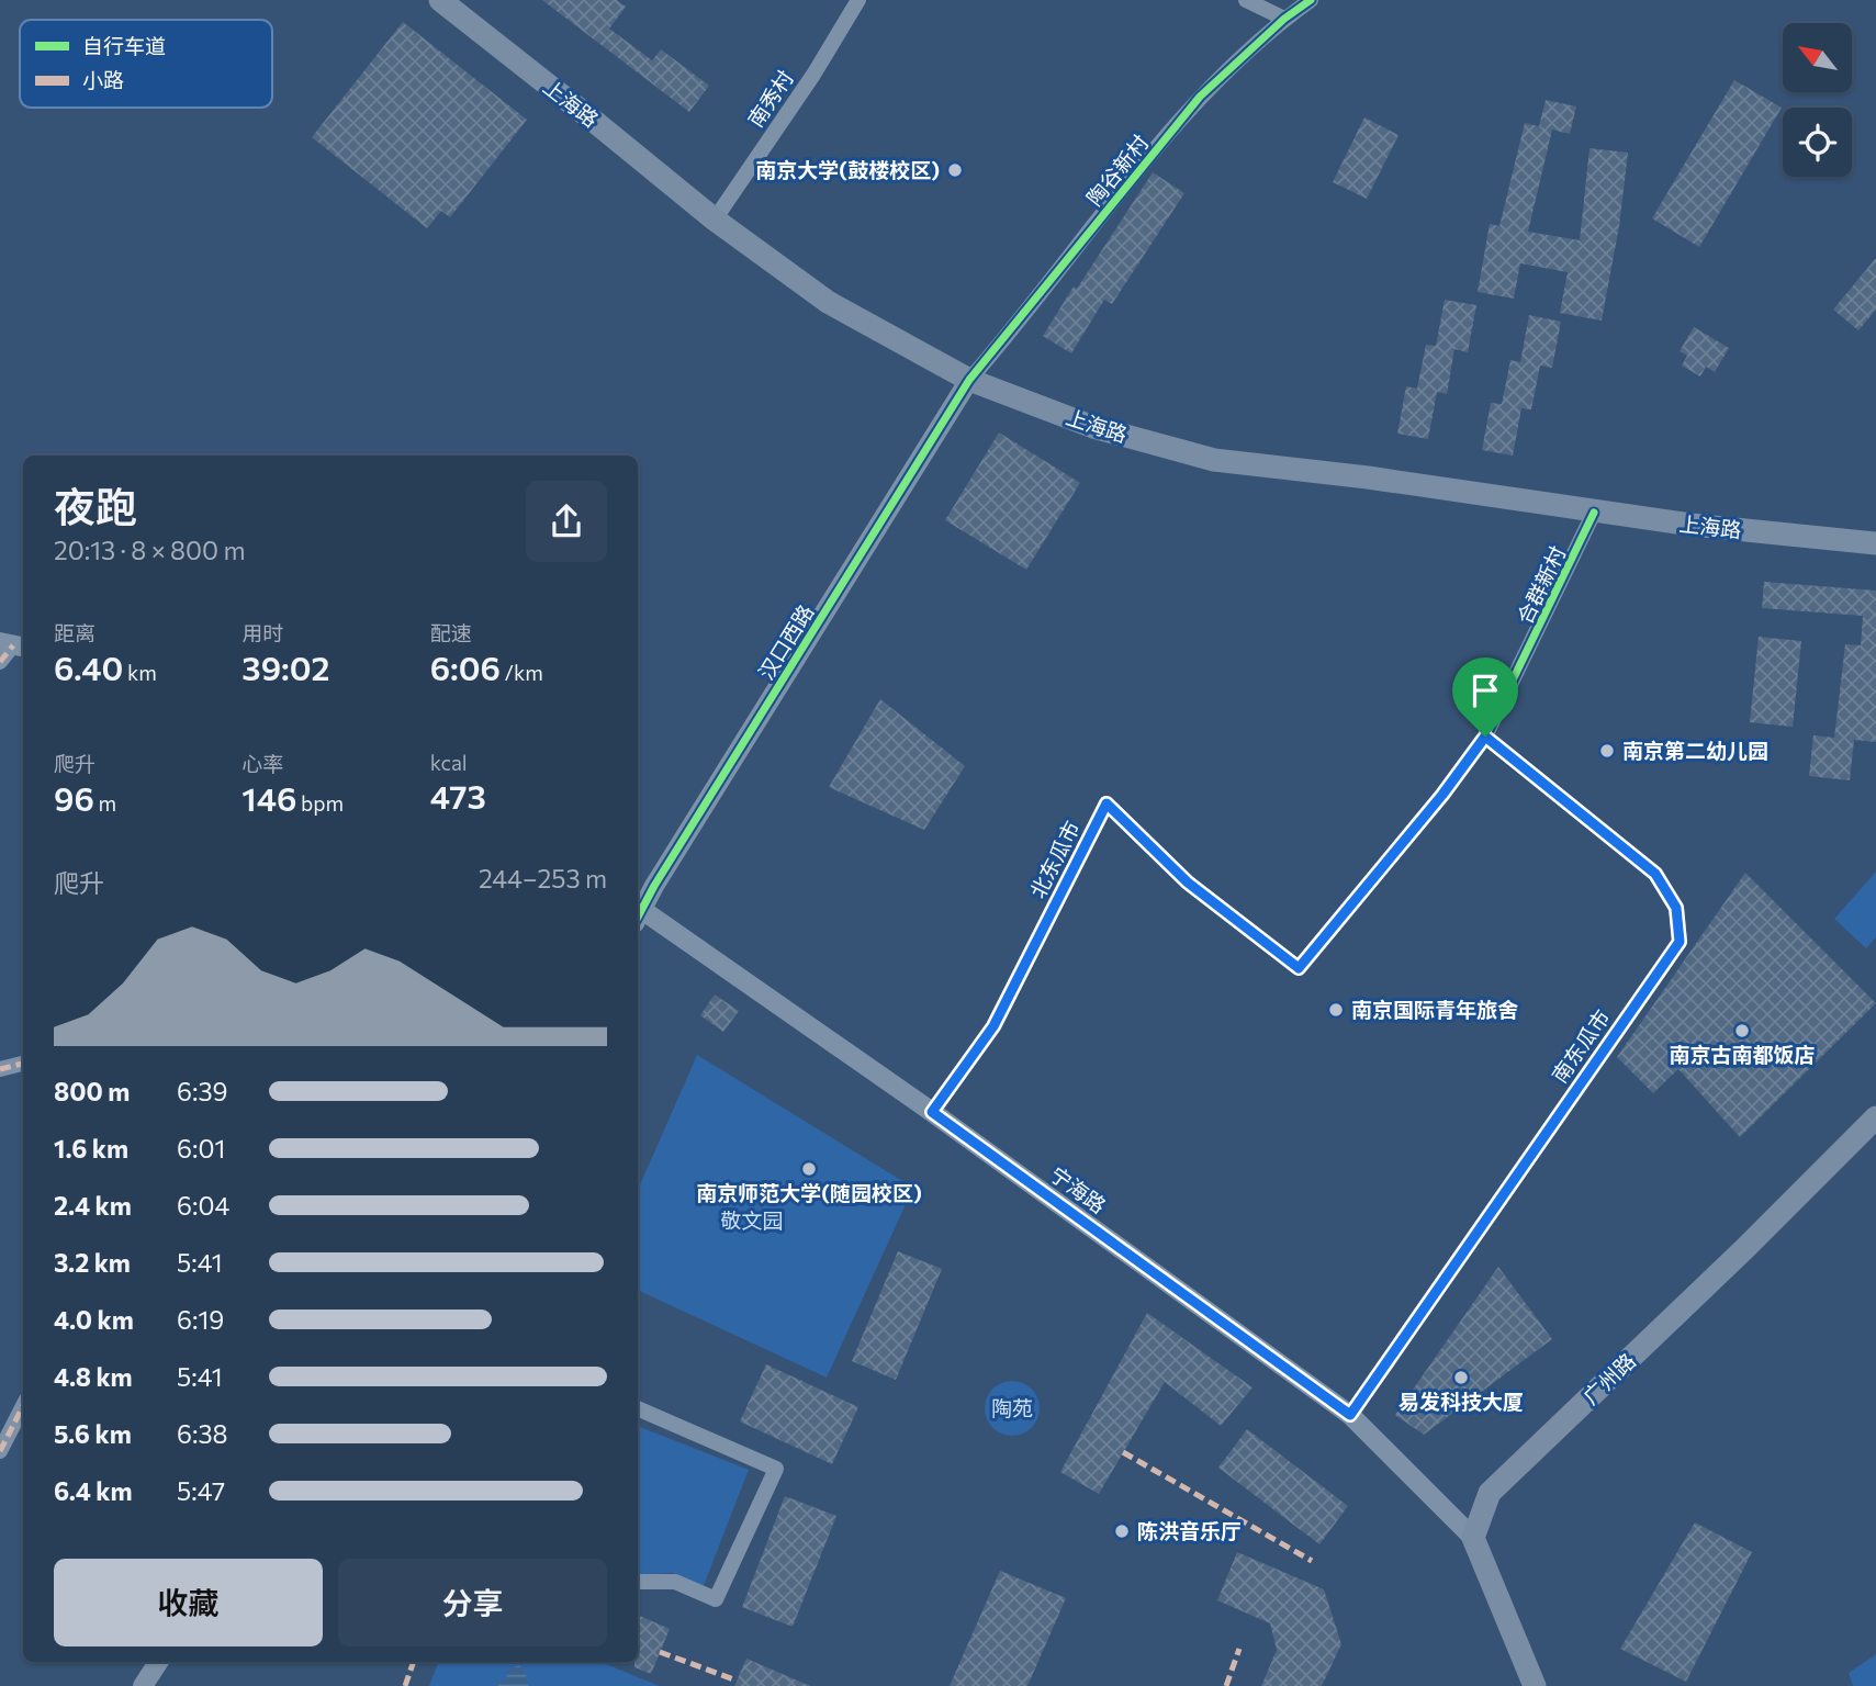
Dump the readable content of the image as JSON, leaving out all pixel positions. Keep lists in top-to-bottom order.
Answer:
{
  "streets": {
    "main road": ["上海路", "广州路"],
    "street": [
      "南秀村",
      "陶谷新村",
      "合群新村",
      "汉口西路",
      "北东瓜市",
      "南东瓜市",
      "宁海路"
    ]
  },
  "crossings": [
    ["南秀村", "上海路"],
    ["上海路", "陶谷新村"],
    ["上海路", "合群新村"],
    ["上海路", "汉口西路"],
    ["陶谷新村", "汉口西路"],
    ["合群新村", "北东瓜市"],
    ["合群新村", "南东瓜市"],
    ["北东瓜市", "宁海路"],
    ["南东瓜市", "宁海路"],
    ["宁海路", "广州路"]
  ],
  "parks": ["敬文园", "陶苑"],
  "places": [
    "南京大学(鼓楼校区)",
    "南京第二幼儿园",
    "南京国际青年旅舍",
    "南京古南都饭店",
    "南京师范大学(随园校区)",
    "易发科技大厦",
    "陈洪音乐厅"
  ],
  "legend": ["自行车道", "小路"],
  "north": "top left",
  "page": {
    "heading": ["夜跑", "20:13 · 8 × 800 m"],
    "stats": [
      ["距离", "6.40 km"],
      ["用时", "39:02"],
      ["配速", "6:06 /km"],
      ["爬升", "96 m"],
      ["心率", "146 bpm"],
      ["kcal", "473"]
    ],
    "chart": ["爬升", "244–253 m"],
    "list": [
      {
        "name": "800 m",
        "note": "6:39"
      },
      {
        "name": "1.6 km",
        "note": "6:01"
      },
      {
        "name": "2.4 km",
        "note": "6:04"
      },
      {
        "name": "3.2 km",
        "note": "5:41"
      },
      {
        "name": "4.0 km",
        "note": "6:19"
      },
      {
        "name": "4.8 km",
        "note": "5:41"
      },
      {
        "name": "5.6 km",
        "note": "6:38"
      },
      {
        "name": "6.4 km",
        "note": "5:47"
      }
    ],
    "buttons": ["收藏", "分享"]
  }
}
